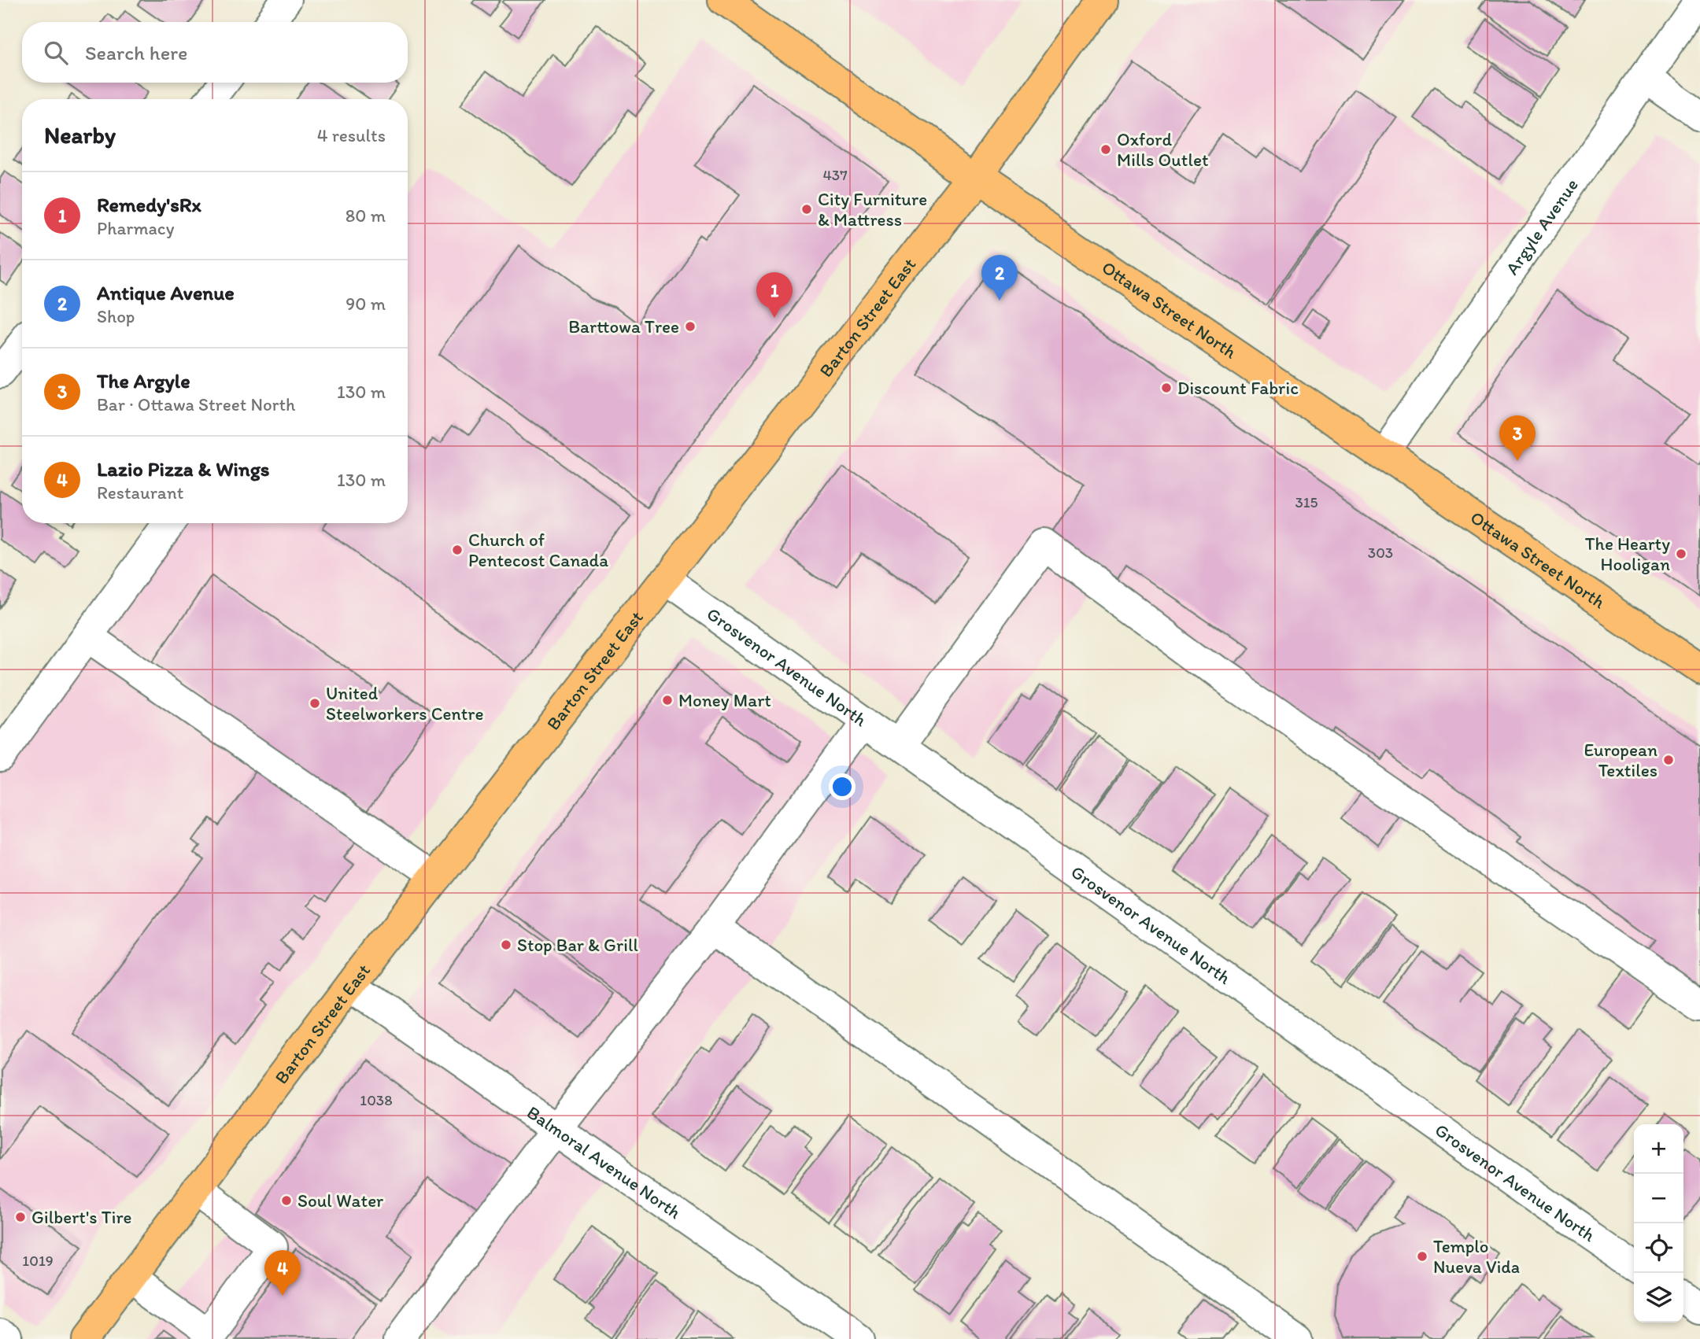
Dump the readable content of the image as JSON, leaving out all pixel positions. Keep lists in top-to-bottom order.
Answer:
{
  "streets": {
    "main road": ["Ottawa Street North", "Barton Street East"],
    "street": ["Argyle Avenue", "Grosvenor Avenue North", "Balmoral Avenue North"]
  },
  "crossings": [
    ["Argyle Avenue", "Ottawa Street North"],
    ["Ottawa Street North", "Barton Street East"],
    ["Barton Street East", "Grosvenor Avenue North"],
    ["Barton Street East", "Balmoral Avenue North"]
  ],
  "places": [
    "Oxford Mills Outlet",
    "City Furniture & Mattress",
    "Barttowa Tree",
    "Discount Fabric",
    "Church of Pentecost Canada",
    "The Hearty Hooligan",
    "Money Mart",
    "United Steelworkers Centre",
    "European Textiles",
    "Stop Bar & Grill",
    "Soul Water",
    "Gilbert's Tire",
    "Templo Nueva Vida"
  ],
  "house_numbers": [
    "437",
    "315",
    "303",
    "1038",
    "1019"
  ],
  "page": {
    "search": "Search here",
    "heading": ["Nearby", "4 results"],
    "list": [
      {
        "mark": "1",
        "name": "Remedy'sRx",
        "note": "Pharmacy",
        "value": "80 m"
      },
      {
        "mark": "2",
        "name": "Antique Avenue",
        "note": "Shop",
        "value": "90 m"
      },
      {
        "mark": "3",
        "name": "The Argyle",
        "note": "Bar · Ottawa Street North",
        "value": "130 m"
      },
      {
        "mark": "4",
        "name": "Lazio Pizza & Wings",
        "note": "Restaurant",
        "value": "130 m"
      }
    ],
    "pins": [
      "2",
      "1",
      "3",
      "4"
    ],
    "map_buttons": ["+", "−"]
  }
}
